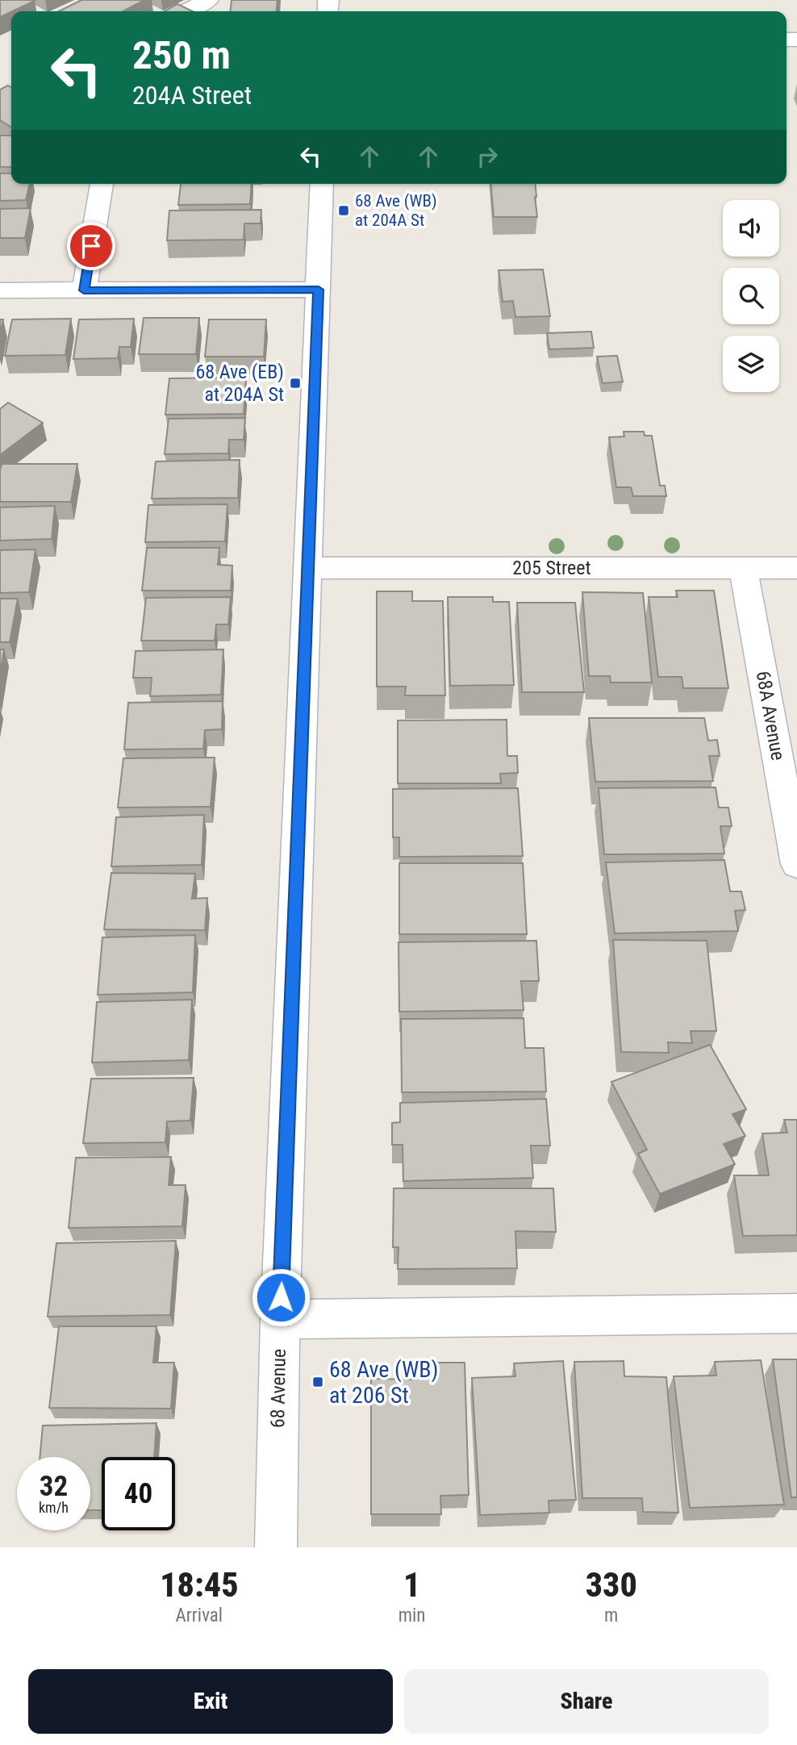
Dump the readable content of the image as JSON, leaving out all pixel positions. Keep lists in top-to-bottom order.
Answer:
{
  "streets": {
    "street": ["205 Street", "68A Avenue", "68 Avenue"]
  },
  "crossings": [
    ["205 Street", "68A Avenue"],
    ["205 Street", "68 Avenue"]
  ],
  "places": {
    "transit": ["68 Ave (WB) at 204A St", "68 Ave (EB) at 204A St", "68 Ave (WB) at 206 St"]
  },
  "page": {
    "turn": ["250 m", "204A Street"],
    "speed": "32 km/h",
    "limit": "40",
    "eta": [
      "18:45",
      "Arrival",
      "1",
      "min",
      "330",
      "m"
    ],
    "buttons": ["Exit", "Share"]
  }
}
